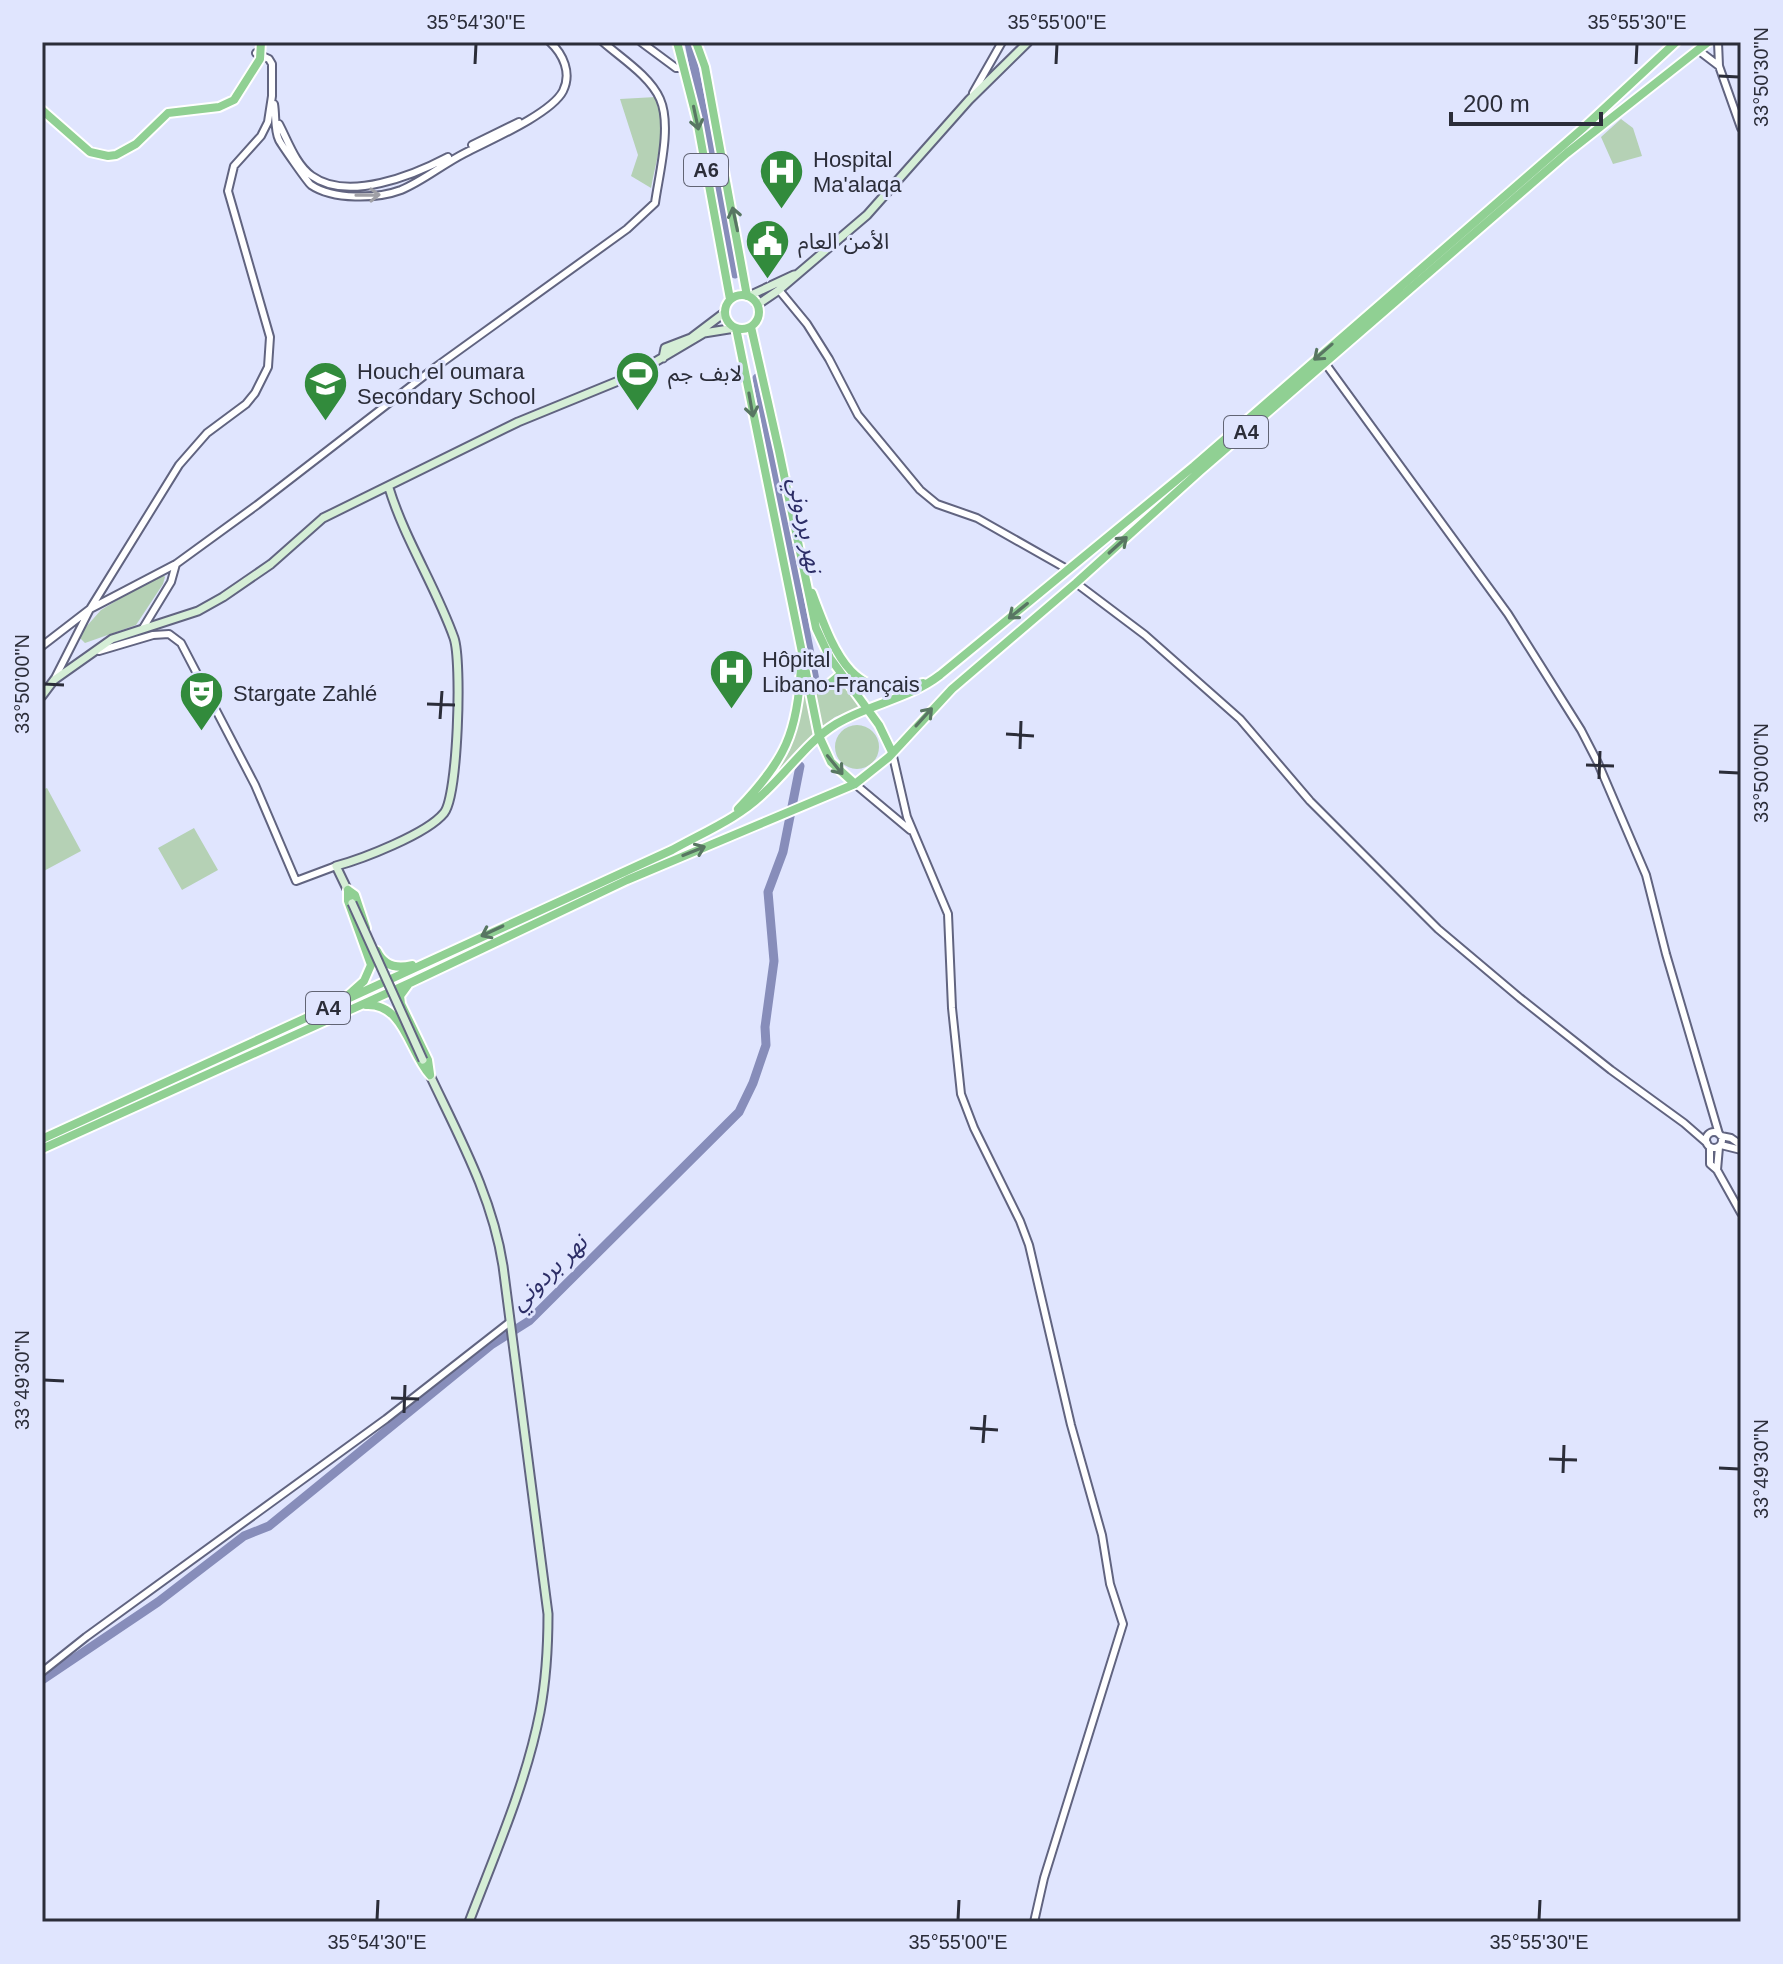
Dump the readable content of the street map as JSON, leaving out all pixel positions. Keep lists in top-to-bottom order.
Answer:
{
  "streets": {
    "highway": ["A6", "A4"]
  },
  "water": ["نهر بردوني"],
  "places": {
    "hospital": ["Hospital Ma'alaqa", "Hôpital Libano-Français"],
    "public building": ["الأمن العام"],
    "sports": ["لابف جم"],
    "school or university": ["Houch el oumara Secondary School"],
    "theatre": ["Stargate Zahlé"]
  },
  "scale_bar": "200 m",
  "coordinates": [
    "35°54'30\"E",
    "35°55'00\"E",
    "35°55'30\"E",
    "33°50'30\"N",
    "33°50'00\"N",
    "33°49'30\"N"
  ]
}
